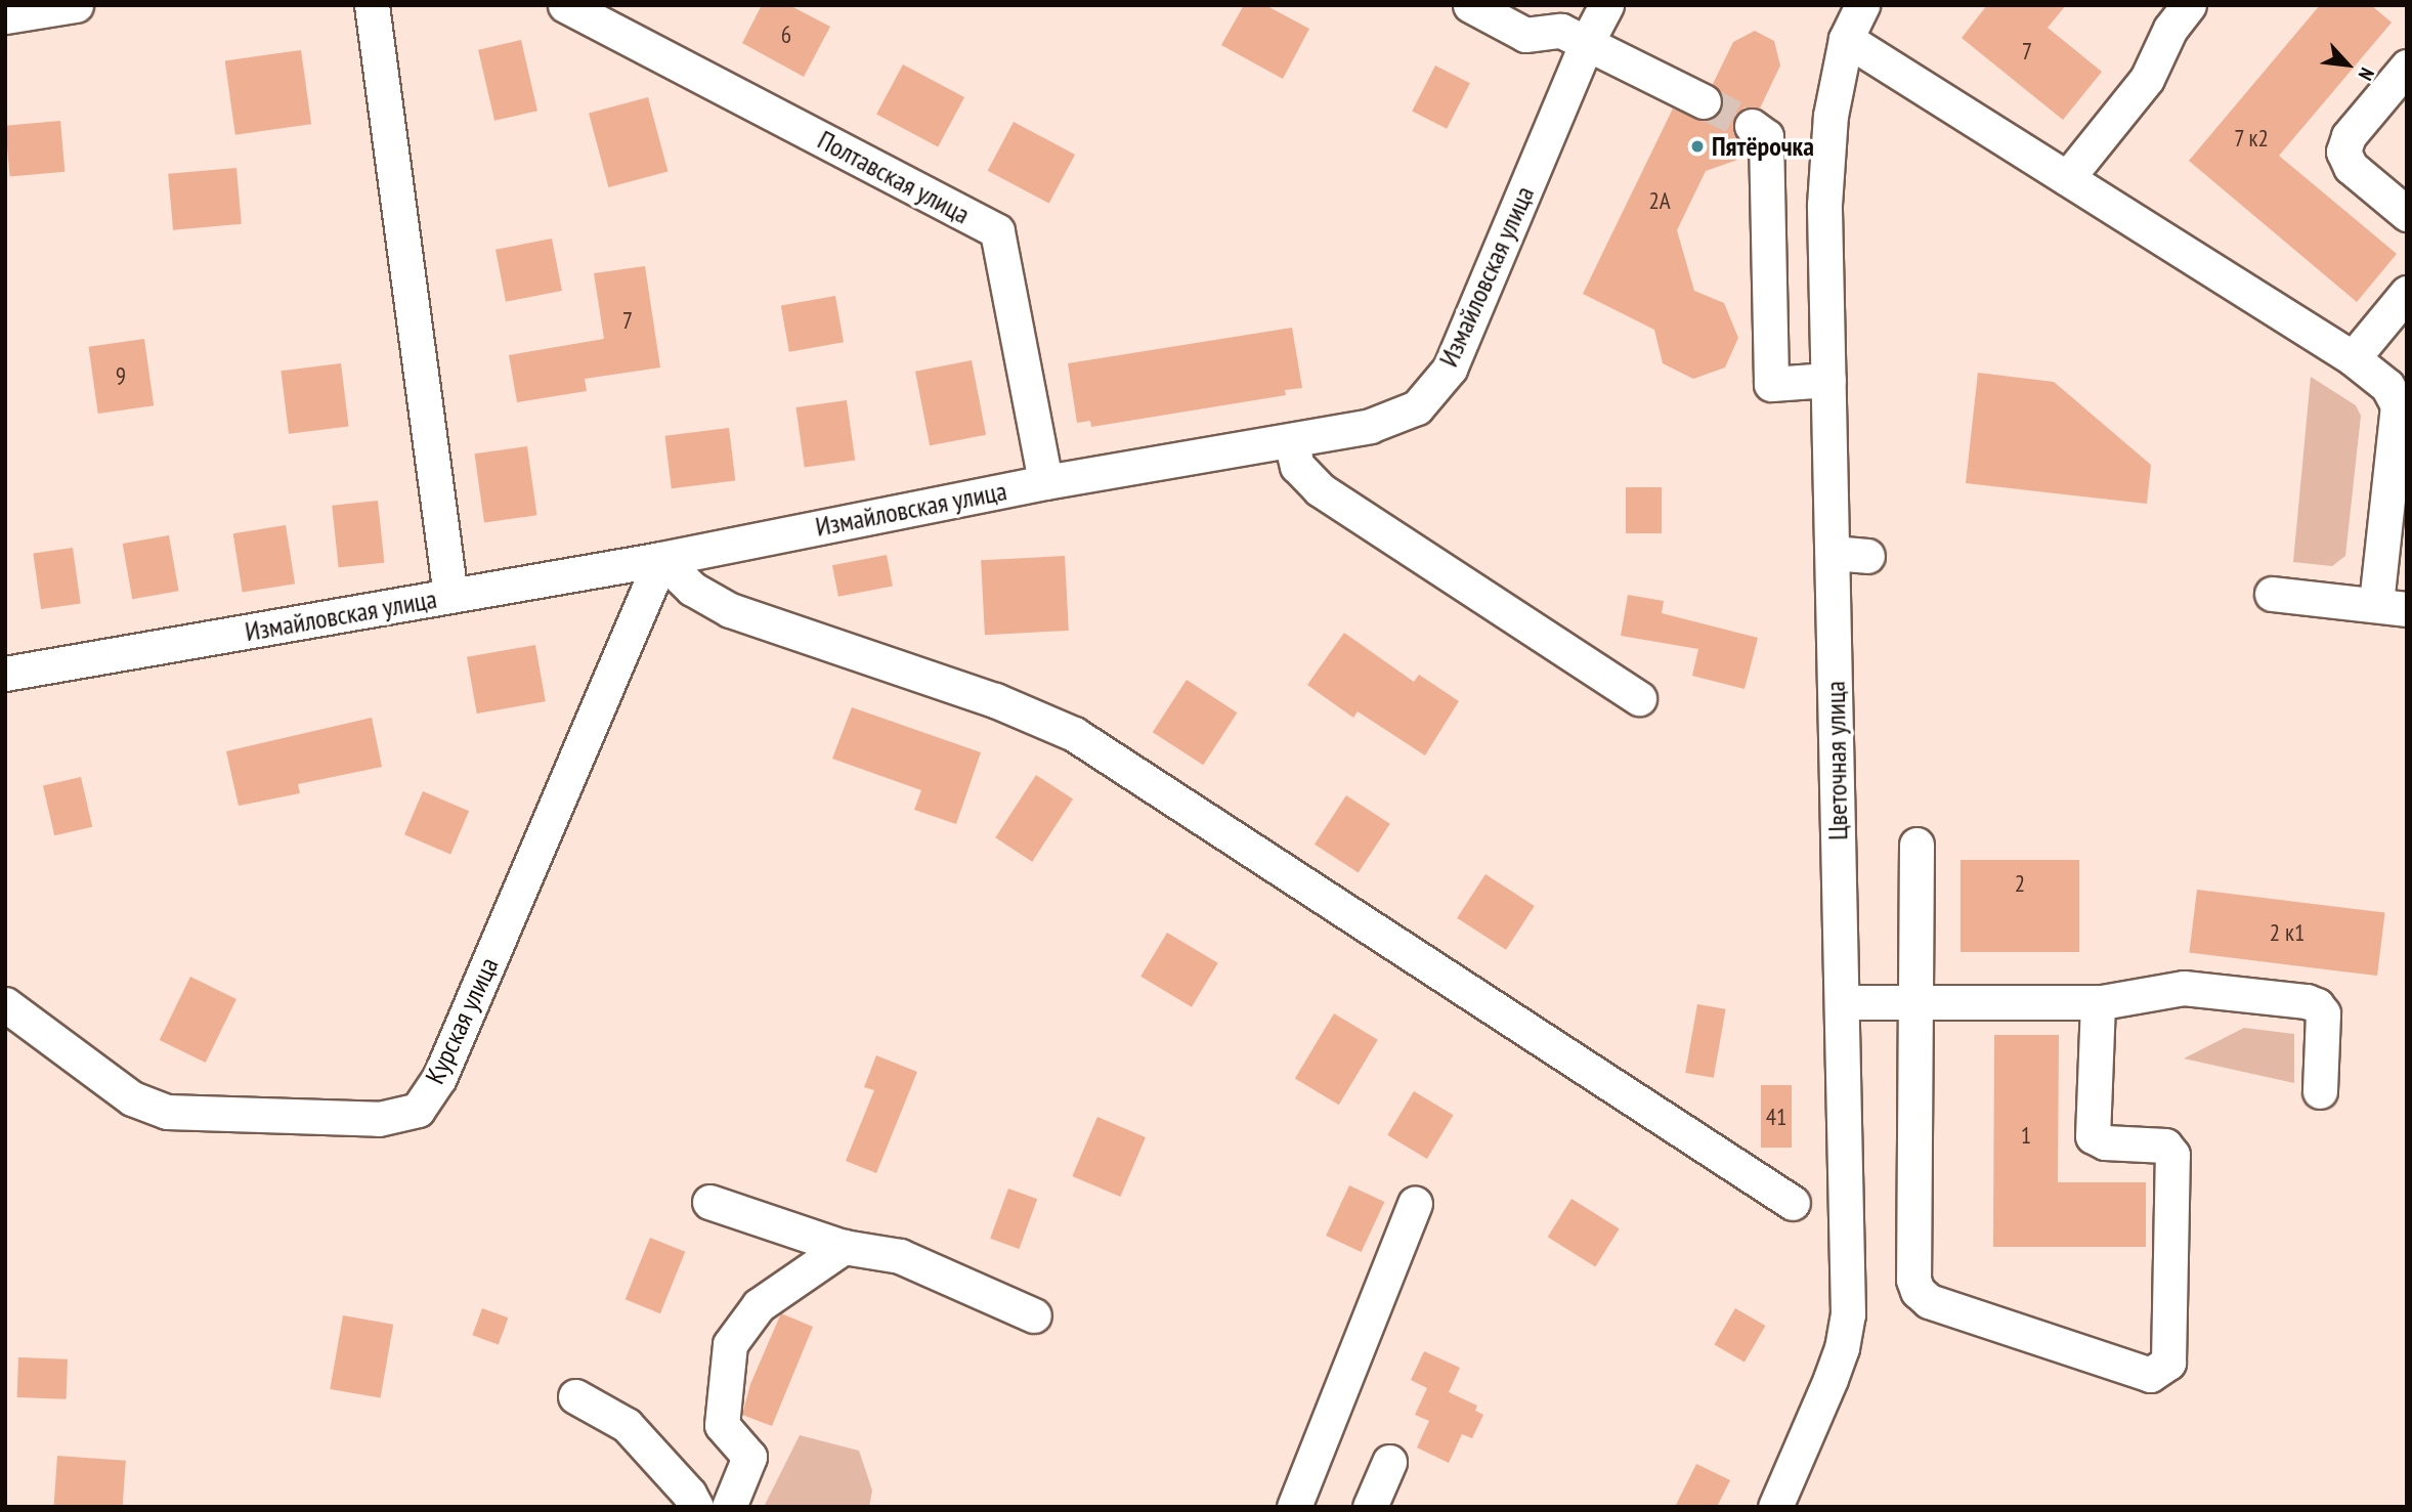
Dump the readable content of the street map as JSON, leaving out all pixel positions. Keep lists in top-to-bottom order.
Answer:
{
  "streets": {
    "street": [
      "Полтавская улица",
      "Измайловская улица",
      "Цветочная улица",
      "Курская улица"
    ]
  },
  "crossings": [
    ["Полтавская улица", "Измайловская улица"],
    ["Измайловская улица", "Курская улица"]
  ],
  "places": ["Пятёрочка"],
  "house_numbers": [
    "6",
    "7",
    "7 к2",
    "2А",
    "7",
    "9",
    "2",
    "2 к1",
    "41",
    "1"
  ],
  "north": "bottom right"
}
